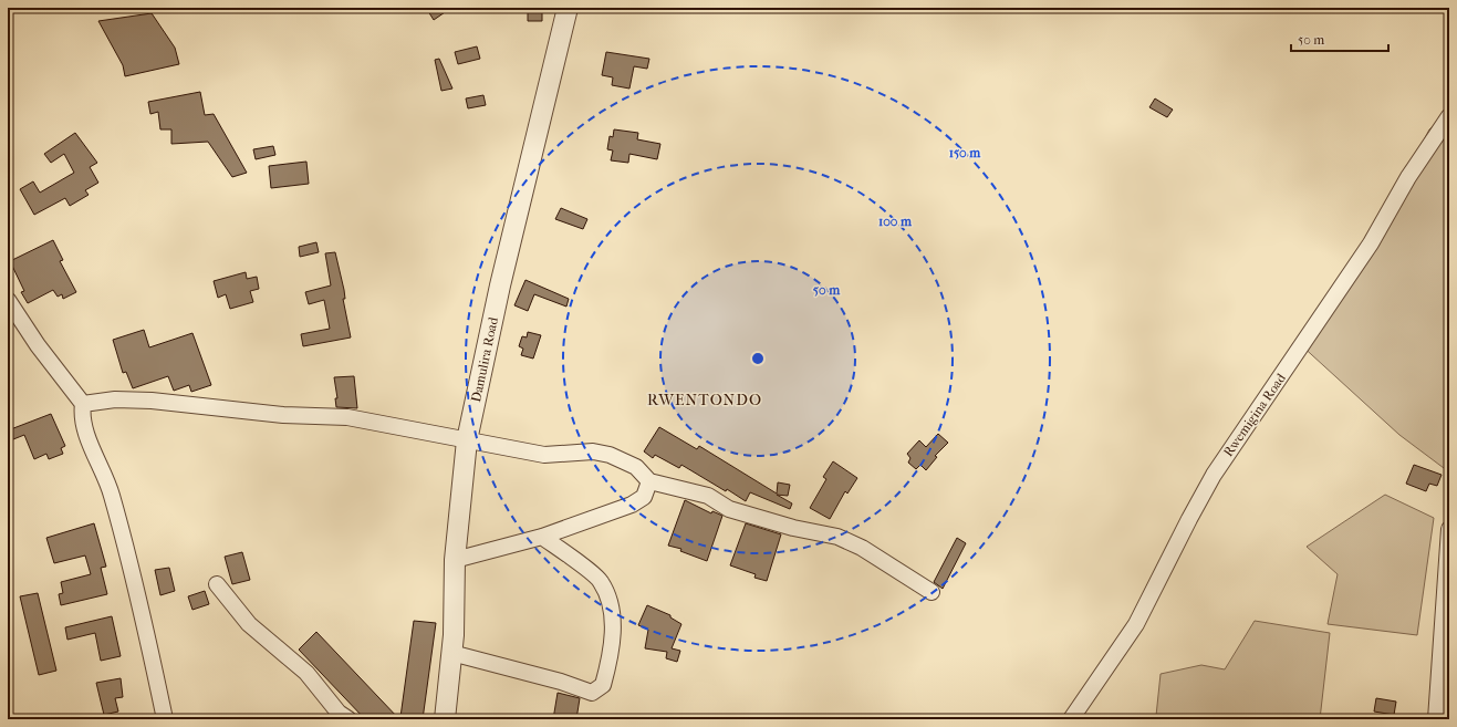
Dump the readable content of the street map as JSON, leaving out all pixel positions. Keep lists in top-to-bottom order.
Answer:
{
  "streets": {
    "street": ["Damulira Road", "Rwemigina Road"]
  },
  "districts": ["RWENTONDO"],
  "scale_bar": "50 m",
  "rings": ["150 m", "100 m", "50 m"]
}
